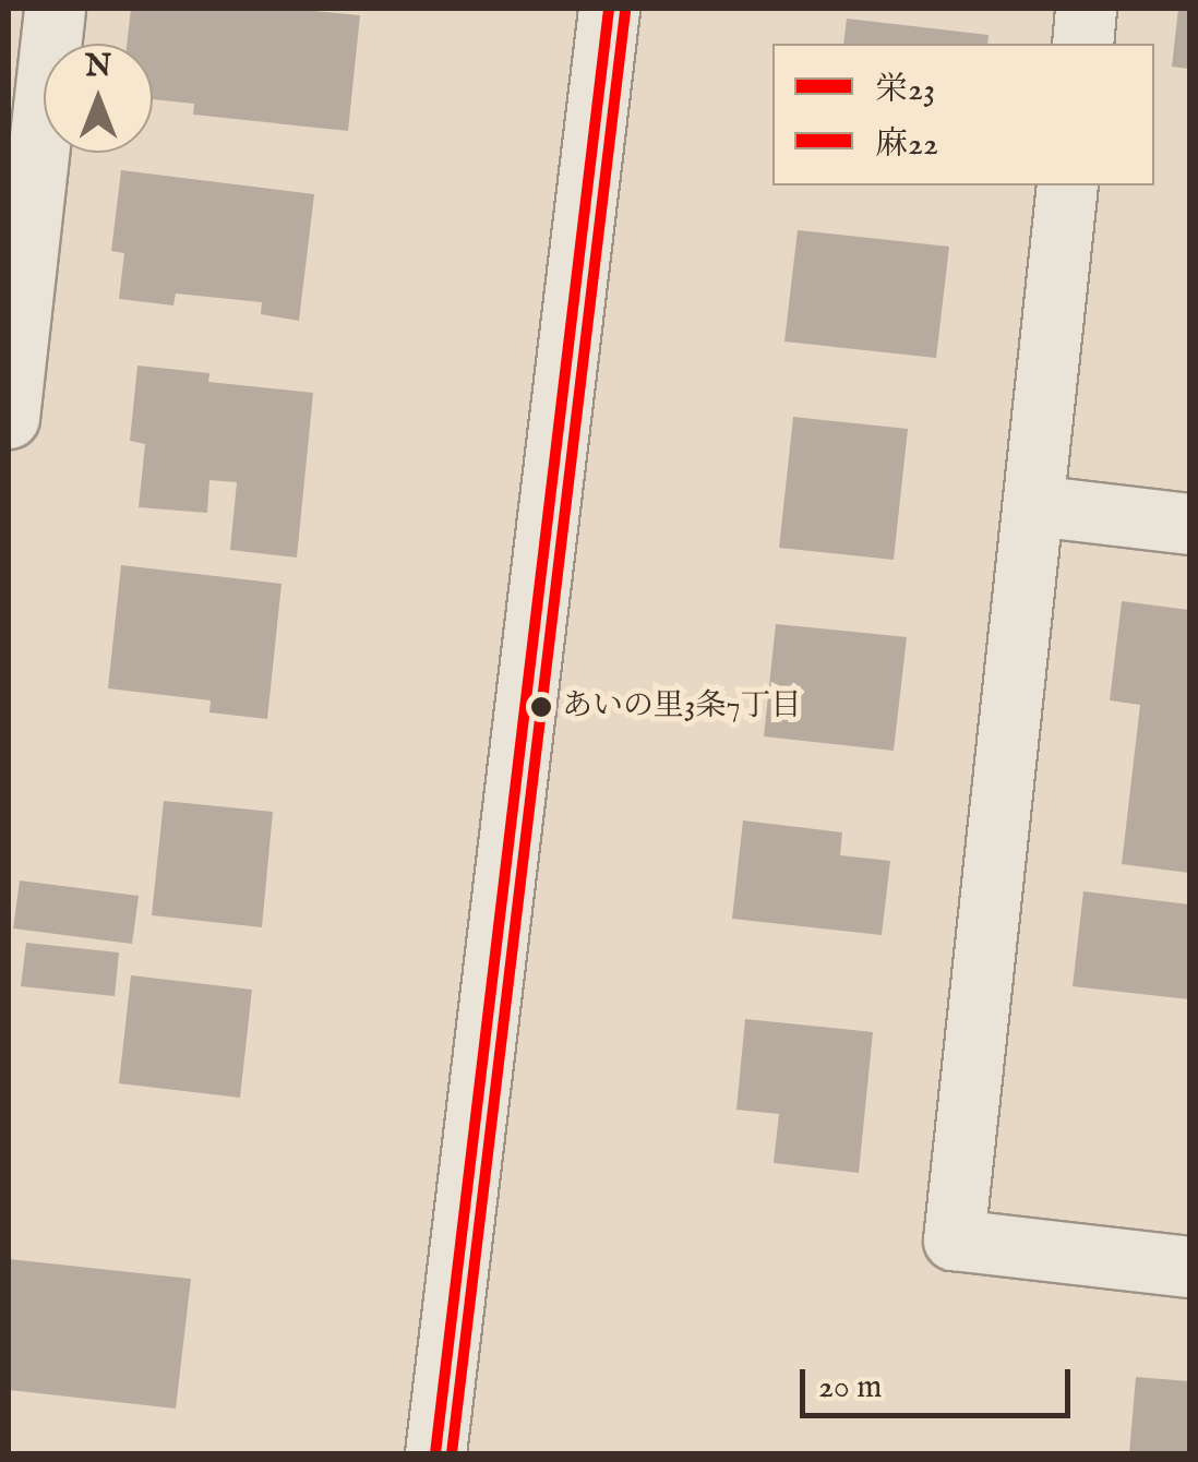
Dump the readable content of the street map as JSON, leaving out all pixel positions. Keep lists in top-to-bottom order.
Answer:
{
  "places": ["あいの里3条7丁目"],
  "lines": ["transit line 栄23", "transit line 麻22"],
  "legend": ["栄23", "麻22"],
  "scale_bar": "20 m",
  "north": "top"
}
